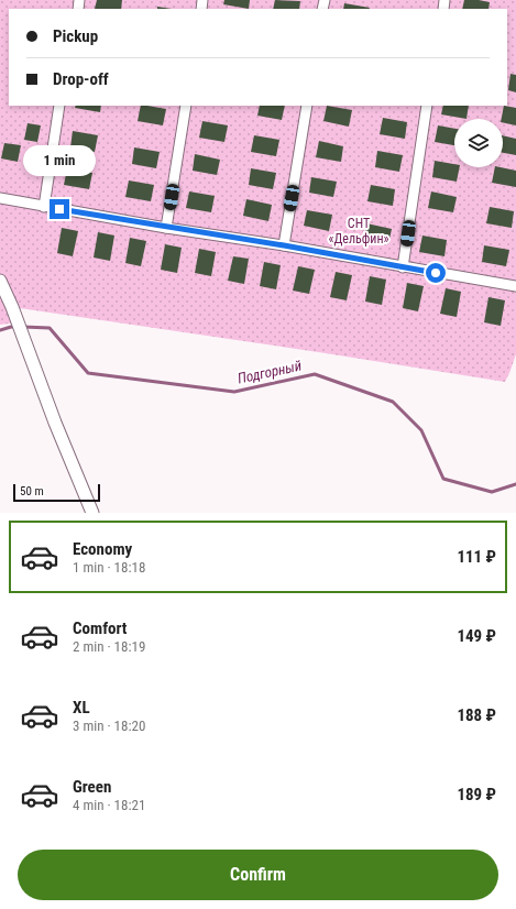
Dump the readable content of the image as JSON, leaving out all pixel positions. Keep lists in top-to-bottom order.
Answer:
{
  "water": ["Подгорный"],
  "parks": ["СНТ «Дельфин»"],
  "scale_bar": "50 m",
  "page": {
    "banner": ["Pickup", "Drop-off"],
    "bubble": "1 min",
    "scale": "50 m",
    "list": [
      {
        "name": "Economy",
        "note": "1 min · 18:18",
        "value": "111 ₽"
      },
      {
        "name": "Comfort",
        "note": "2 min · 18:19",
        "value": "149 ₽"
      },
      {
        "name": "XL",
        "note": "3 min · 18:20",
        "value": "188 ₽"
      },
      {
        "name": "Green",
        "note": "4 min · 18:21",
        "value": "189 ₽"
      }
    ],
    "buttons": "Confirm"
  }
}
